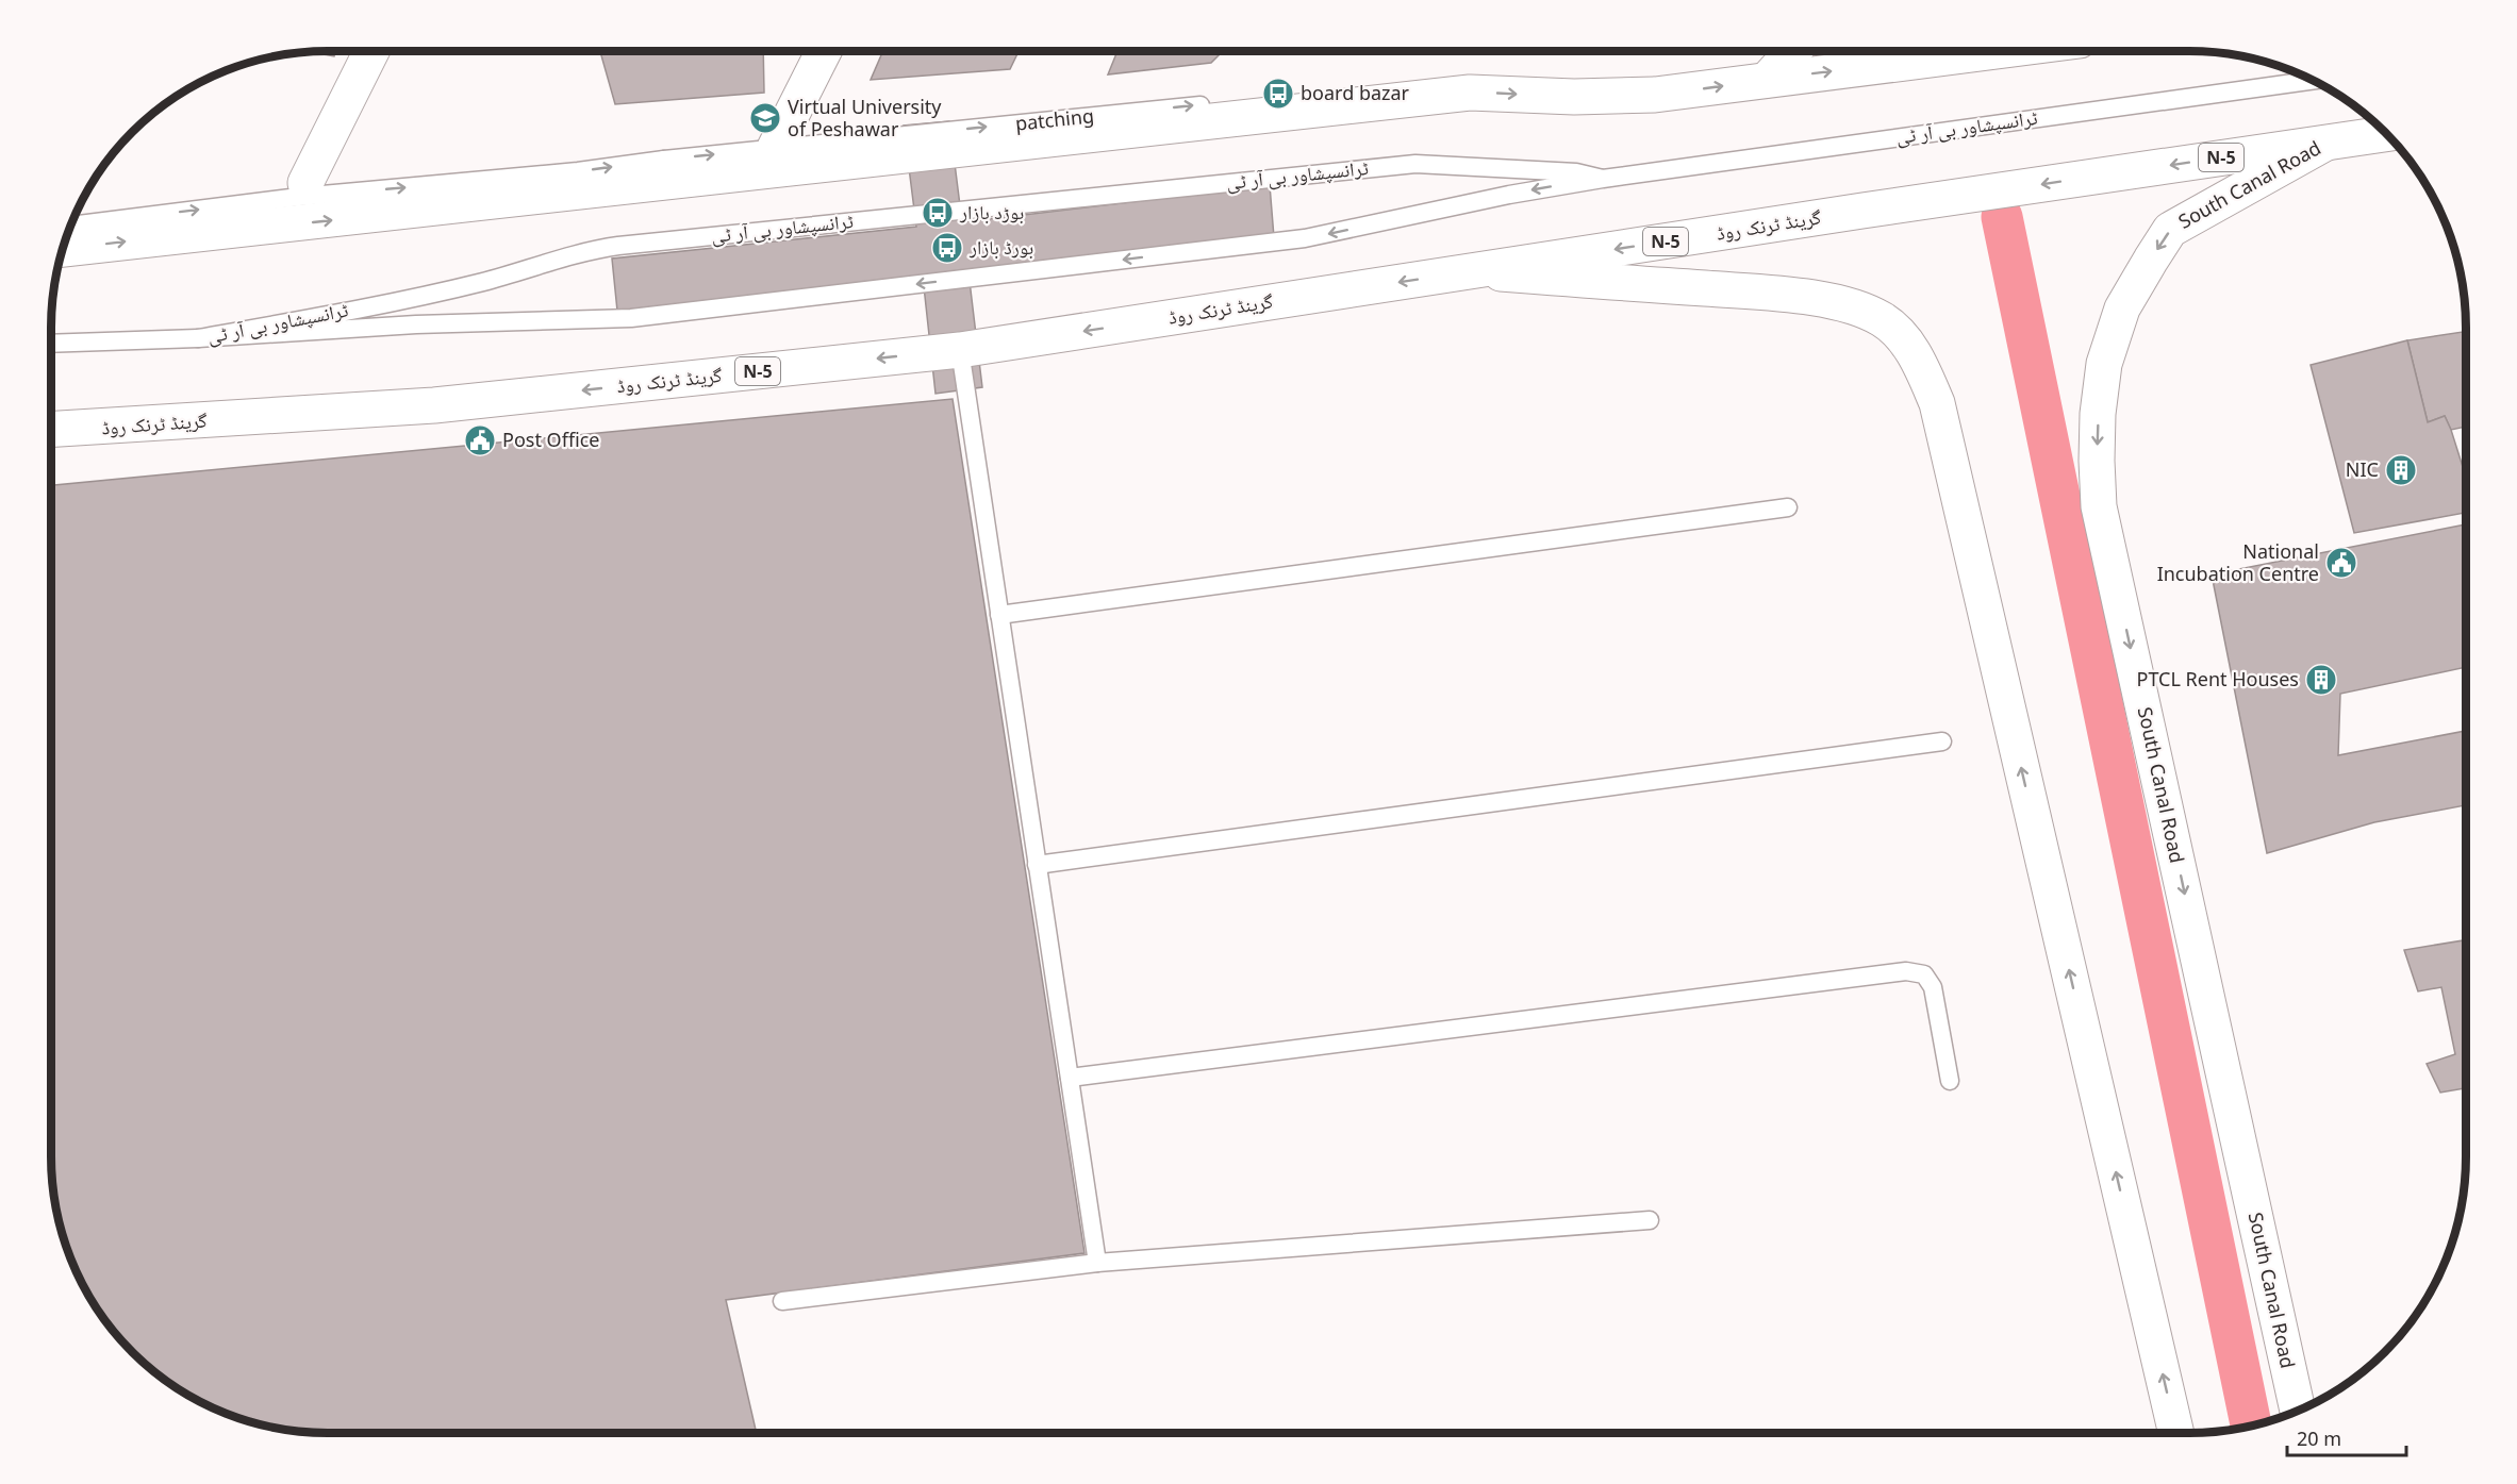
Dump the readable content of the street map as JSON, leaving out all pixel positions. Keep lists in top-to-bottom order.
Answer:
{
  "streets": {
    "main road": ["N-5", "South Canal Road", "گرینڈ ٹرنک روڈ"],
    "lane": ["patching", "ٹرانسپشاور بی آر ٹی"]
  },
  "crossings": [
    ["South Canal Road", "گرینڈ ٹرنک روڈ"]
  ],
  "one_way": ["patching", "South Canal Road"],
  "places": {
    "bus stop": ["board bazar", "بوڑد بازار", "بورڈ بازار"],
    "school or university": ["Virtual University of Peshawar"],
    "public building": ["Post Office", "National Incubation Centre"],
    "building": ["NIC", "PTCL Rent Houses"]
  },
  "scale_bar": "20 m"
}
